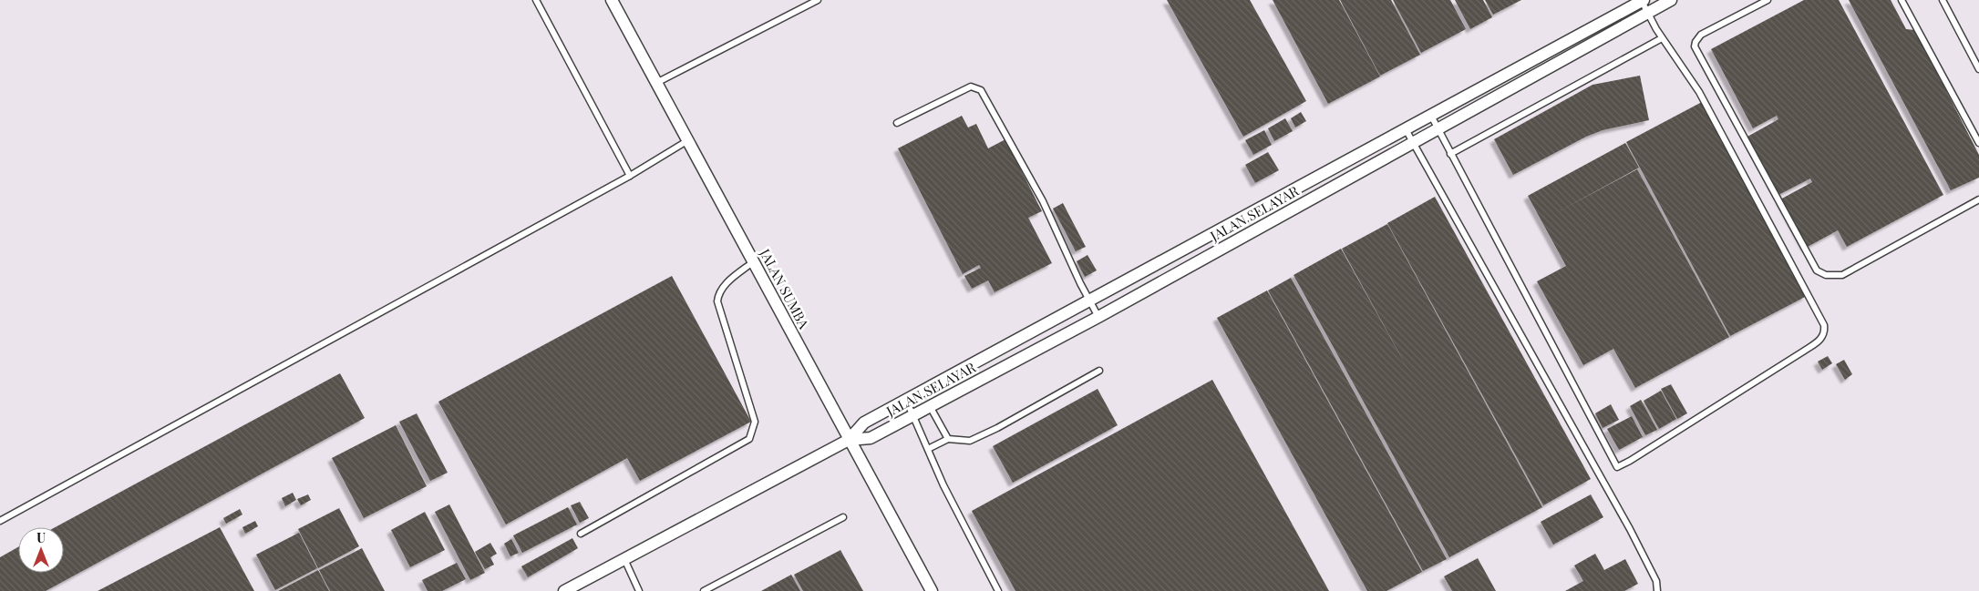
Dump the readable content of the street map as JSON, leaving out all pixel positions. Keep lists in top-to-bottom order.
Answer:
{
  "streets": {
    "street": ["JALAN SELAYAR", "JALAN SUMBA"]
  },
  "crossings": [
    ["JALAN SELAYAR", "JALAN SUMBA"]
  ],
  "north": "top"
}
